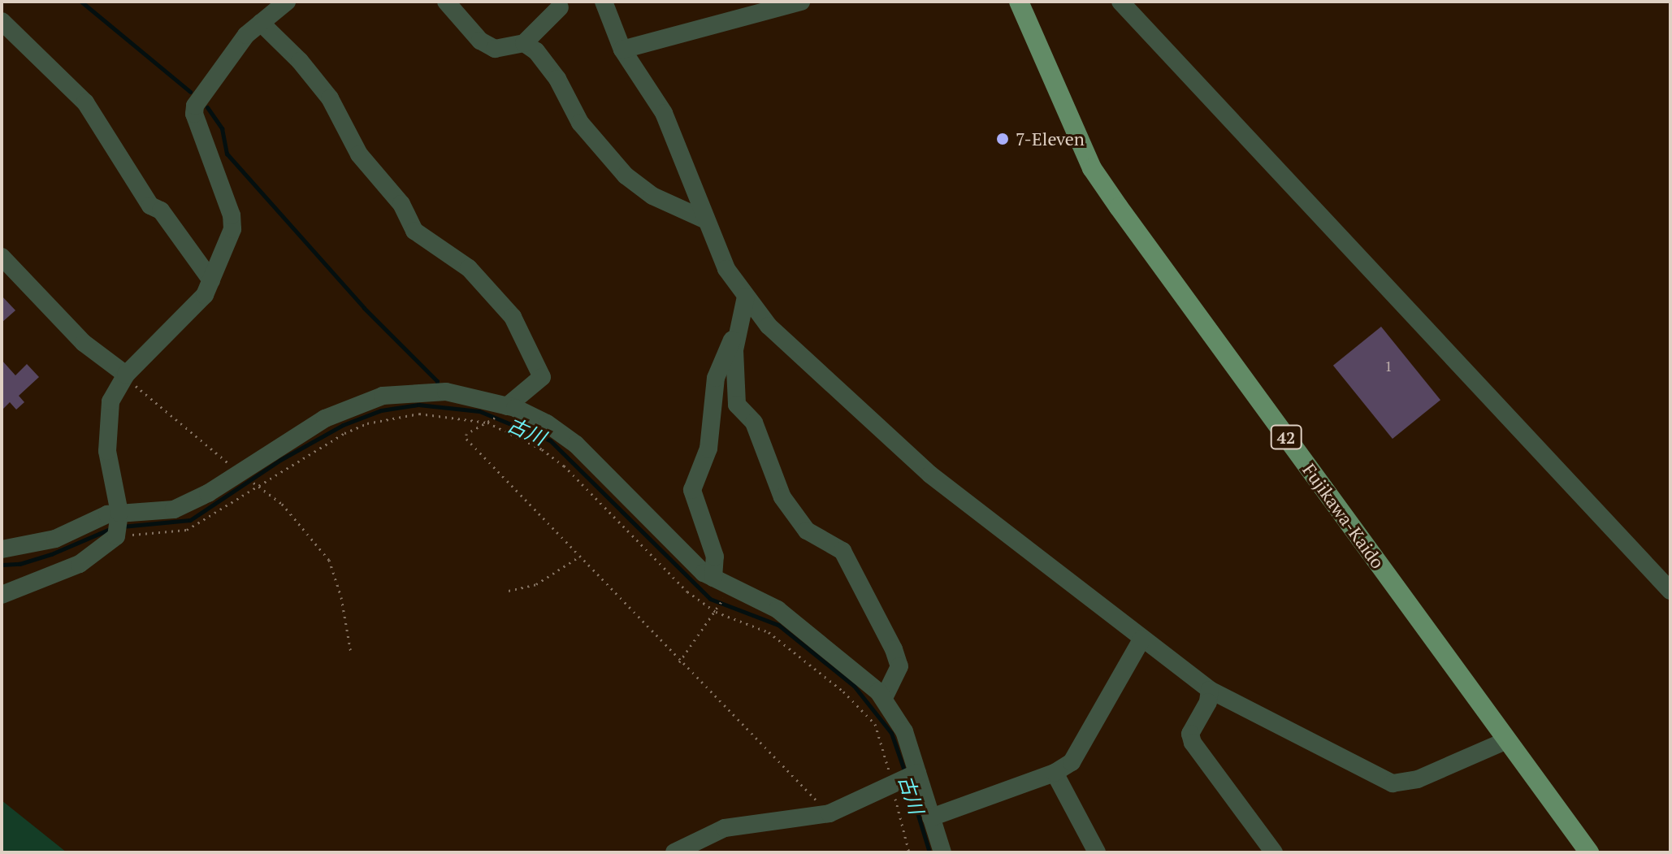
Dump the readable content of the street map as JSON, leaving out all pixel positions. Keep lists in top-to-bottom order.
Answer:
{
  "streets": {
    "main road": ["42", "Fujikawa-Kaido"]
  },
  "water": ["古川"],
  "places": ["7-Eleven"],
  "house_numbers": ["1"]
}
